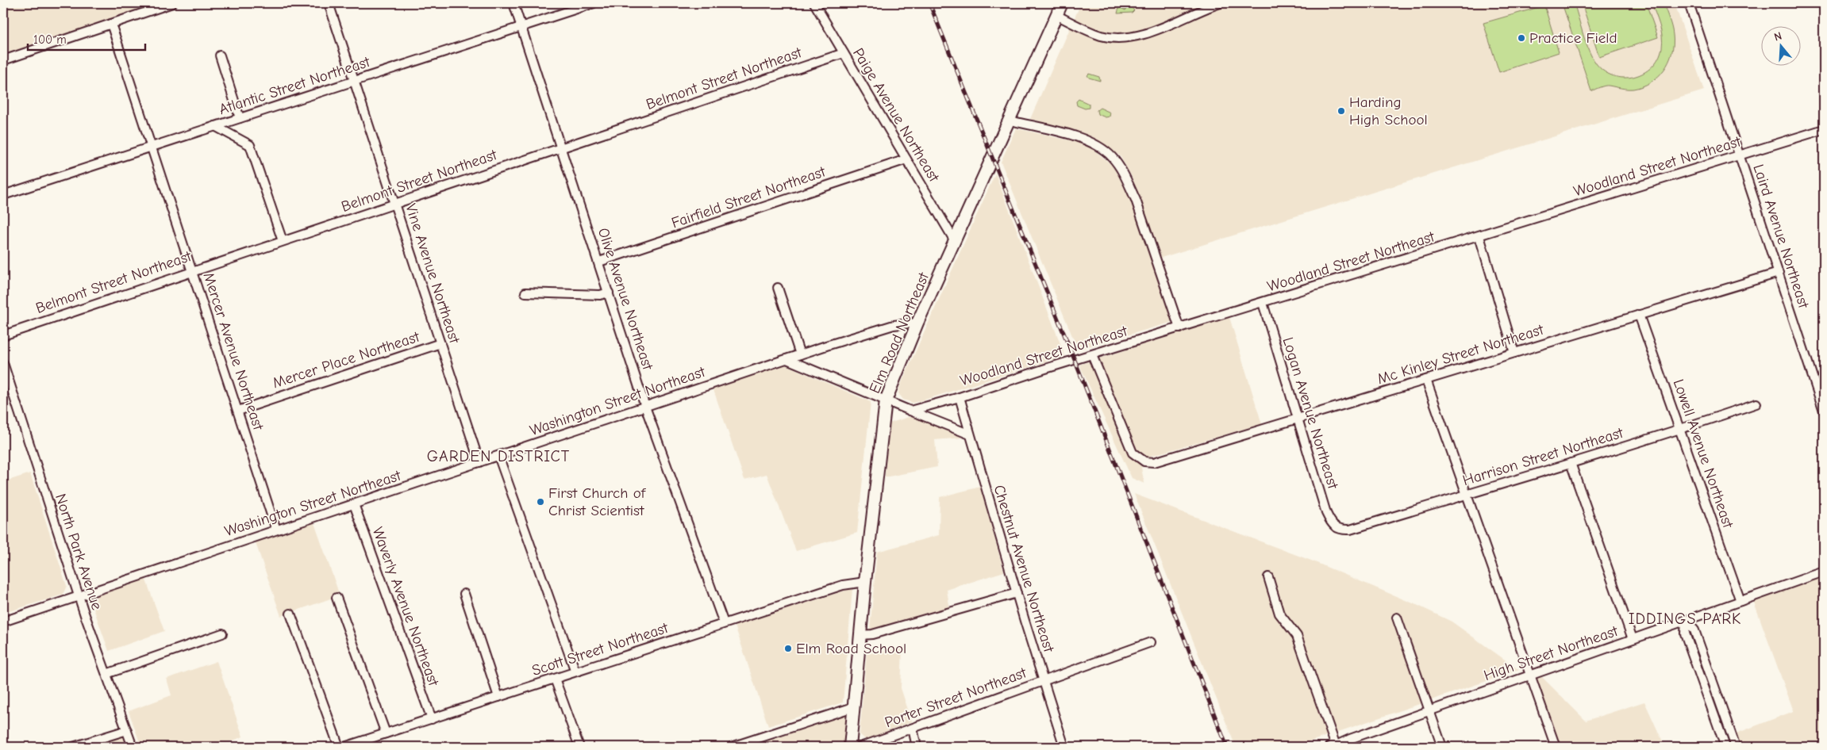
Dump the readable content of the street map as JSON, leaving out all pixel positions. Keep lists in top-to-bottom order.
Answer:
{
  "streets": {
    "main road": ["Elm Road Northeast"],
    "street": [
      "Belmont Street Northeast",
      "Atlantic Street Northeast",
      "Paige Avenue Northeast",
      "Woodland Street Northeast",
      "Fairfield Street Northeast",
      "Laird Avenue Northeast",
      "Vine Avenue Northeast",
      "Olive Avenue Northeast",
      "Mercer Avenue Northeast",
      "Mc Kinley Street Northeast",
      "Mercer Place Northeast",
      "Washington Street Northeast",
      "Logan Avenue Northeast",
      "Lowell Avenue Northeast",
      "Harrison Street Northeast",
      "North Park Avenue",
      "Chestnut Avenue Northeast",
      "Waverly Avenue Northeast",
      "Scott Street Northeast",
      "High Street Northeast",
      "Porter Street Northeast"
    ]
  },
  "crossings": [
    ["Belmont Street Northeast", "Paige Avenue Northeast"],
    ["Belmont Street Northeast", "Vine Avenue Northeast"],
    ["Belmont Street Northeast", "Olive Avenue Northeast"],
    ["Belmont Street Northeast", "Mercer Avenue Northeast"],
    ["Atlantic Street Northeast", "Vine Avenue Northeast"],
    ["Atlantic Street Northeast", "Olive Avenue Northeast"],
    ["Atlantic Street Northeast", "Mercer Avenue Northeast"],
    ["Paige Avenue Northeast", "Fairfield Street Northeast"],
    ["Paige Avenue Northeast", "Elm Road Northeast"],
    ["Woodland Street Northeast", "Laird Avenue Northeast"],
    ["Woodland Street Northeast", "Mc Kinley Street Northeast"],
    ["Woodland Street Northeast", "Logan Avenue Northeast"],
    ["Woodland Street Northeast", "Chestnut Avenue Northeast"],
    ["Fairfield Street Northeast", "Olive Avenue Northeast"],
    ["Laird Avenue Northeast", "Mc Kinley Street Northeast"],
    ["Vine Avenue Northeast", "Mercer Place Northeast"],
    ["Vine Avenue Northeast", "Washington Street Northeast"],
    ["Olive Avenue Northeast", "Washington Street Northeast"],
    ["Olive Avenue Northeast", "Scott Street Northeast"],
    ["Elm Road Northeast", "Washington Street Northeast"],
    ["Elm Road Northeast", "Scott Street Northeast"],
    ["Mercer Avenue Northeast", "Mercer Place Northeast"],
    ["Mercer Avenue Northeast", "Washington Street Northeast"],
    ["Mc Kinley Street Northeast", "Logan Avenue Northeast"],
    ["Mc Kinley Street Northeast", "Lowell Avenue Northeast"],
    ["Washington Street Northeast", "North Park Avenue"],
    ["Washington Street Northeast", "Waverly Avenue Northeast"],
    ["Logan Avenue Northeast", "Harrison Street Northeast"],
    ["Lowell Avenue Northeast", "Harrison Street Northeast"],
    ["Lowell Avenue Northeast", "High Street Northeast"],
    ["Chestnut Avenue Northeast", "Porter Street Northeast"],
    ["Waverly Avenue Northeast", "Scott Street Northeast"]
  ],
  "districts": ["GARDEN DISTRICT", "IDDINGS PARK"],
  "places": [
    "Practice Field",
    "Harding High School",
    "First Church of Christ Scientist",
    "Elm Road School"
  ],
  "scale_bar": "100 m",
  "north": "top"
}
